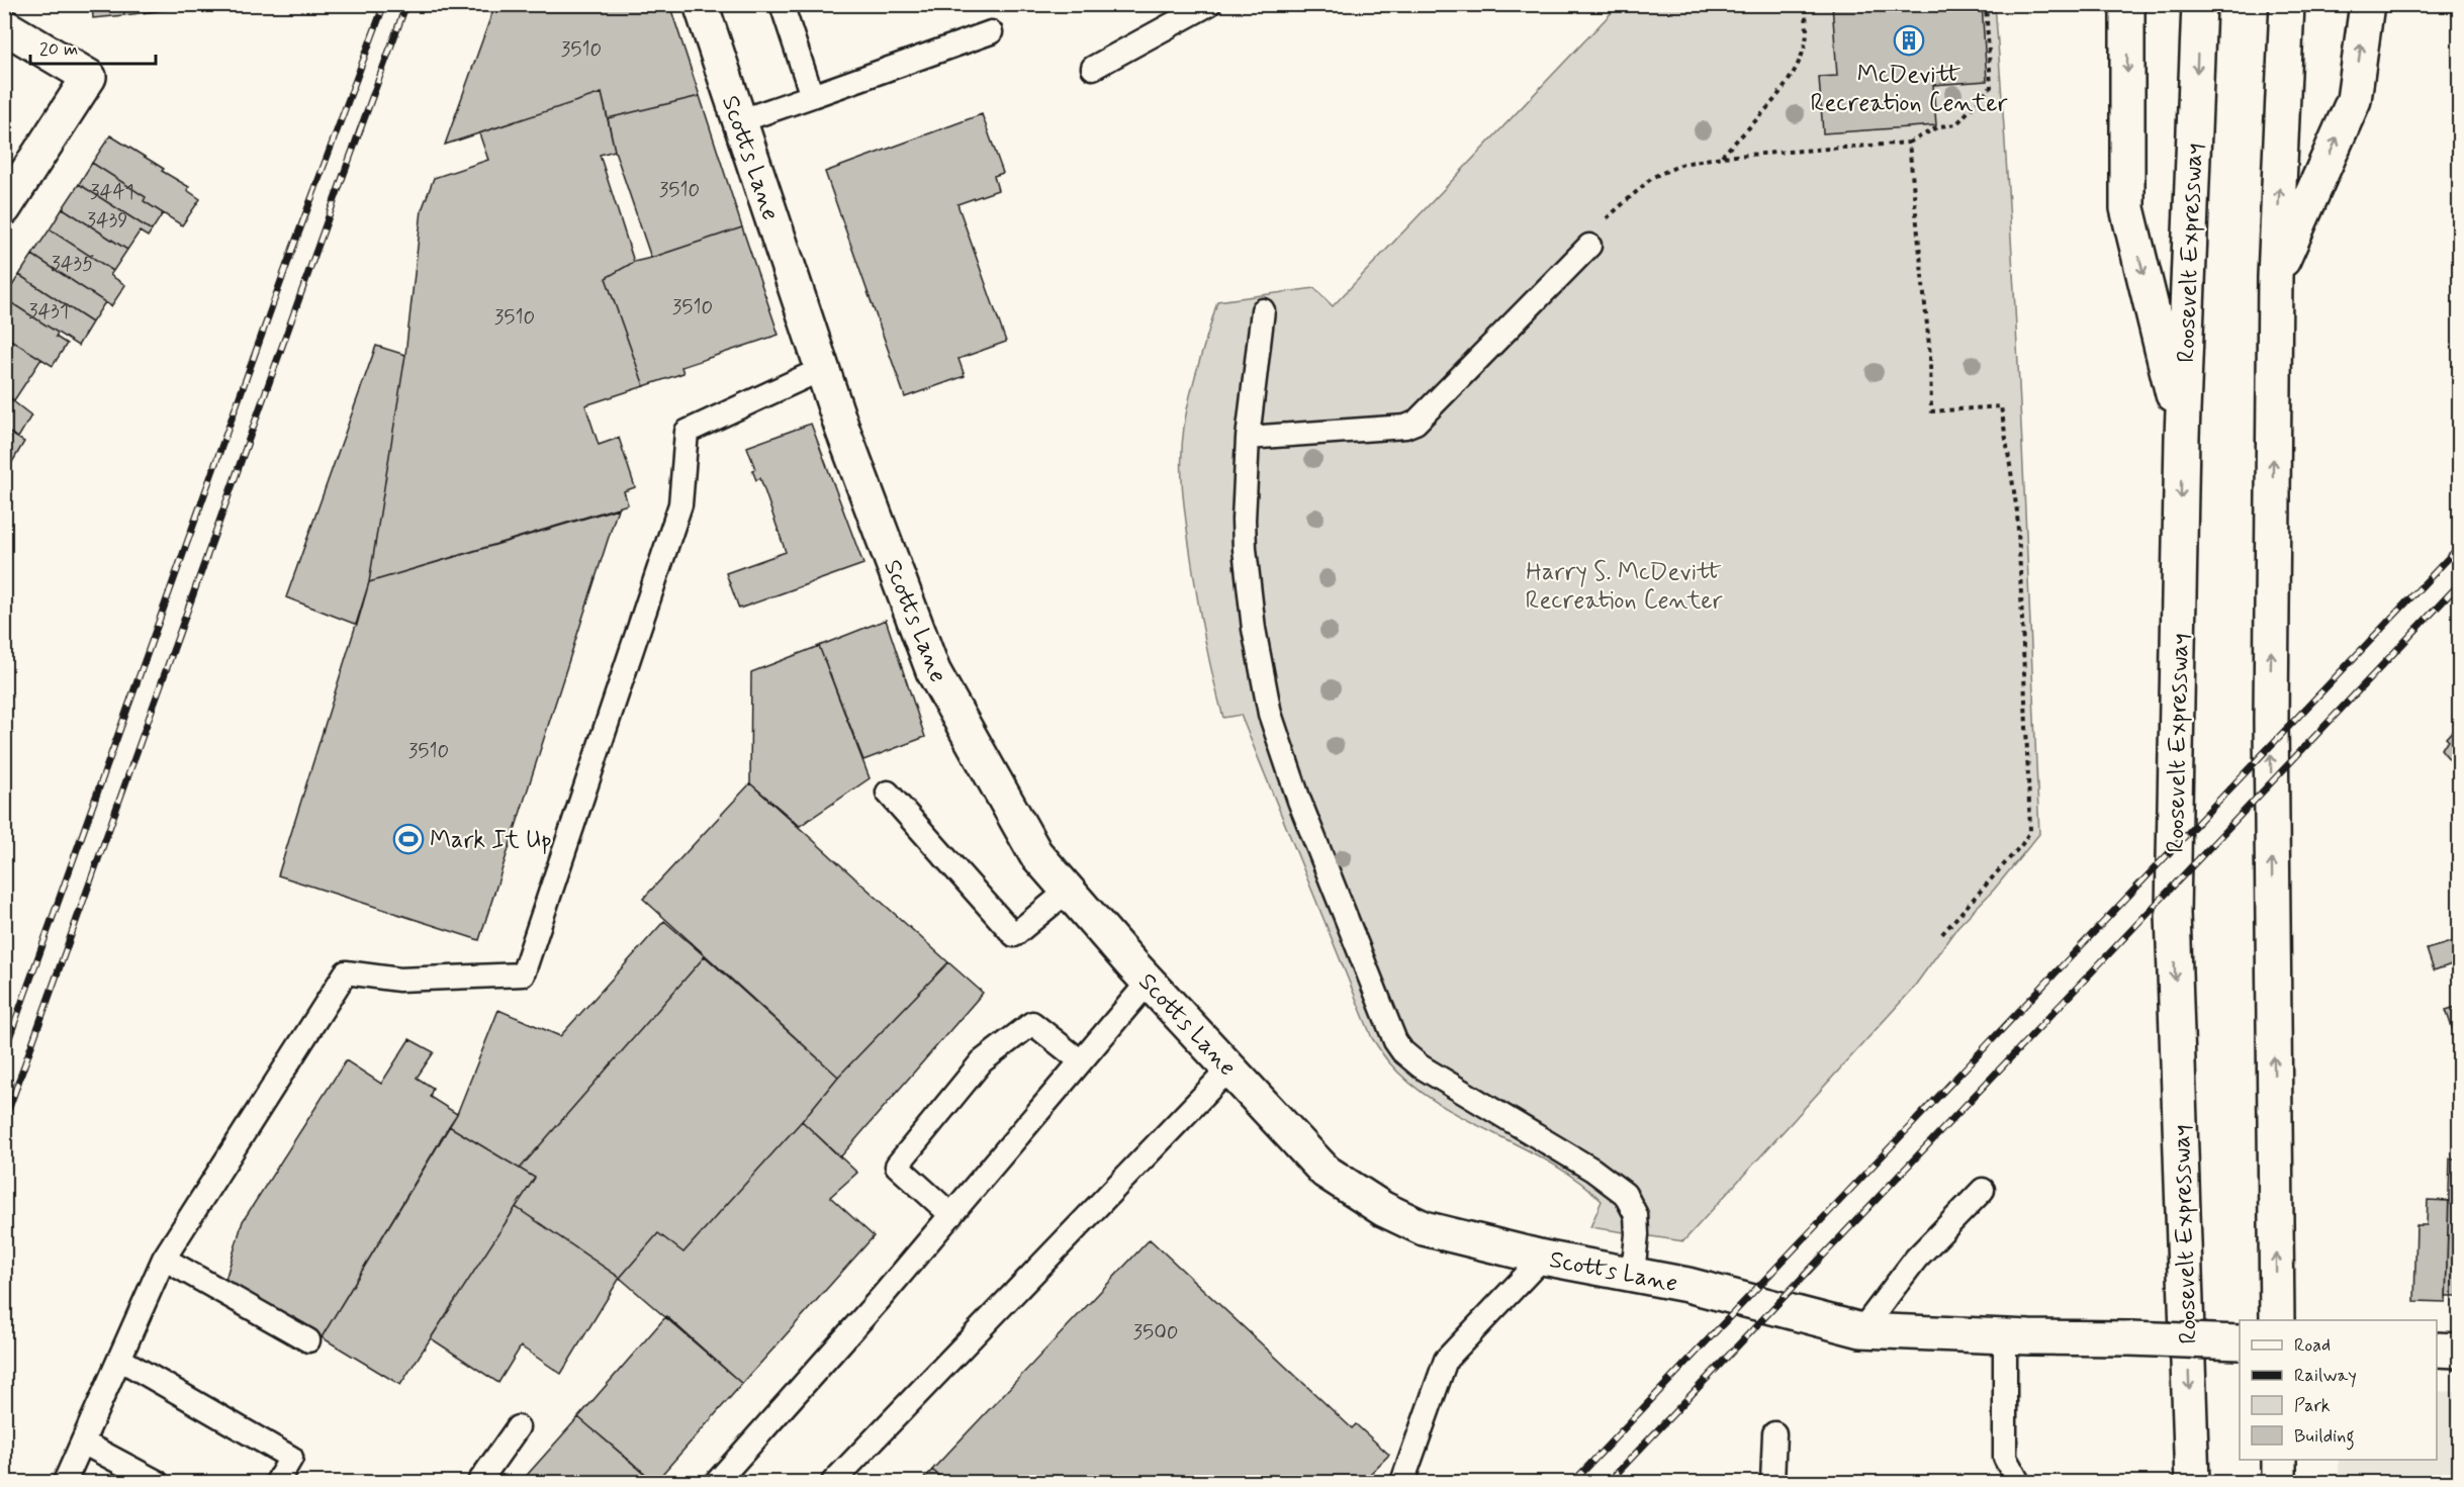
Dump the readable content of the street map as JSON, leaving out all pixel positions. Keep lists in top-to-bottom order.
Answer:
{
  "streets": {
    "main road": ["Scotts Lane", "Roosevelt Expressway"]
  },
  "parks": ["Harry S. McDevitt Recreation Center"],
  "places": {
    "building": ["McDevitt Recreation Center"],
    "sports": ["Mark It Up"]
  },
  "house_numbers": [
    "3510",
    "3510",
    "3441",
    "3439",
    "3435",
    "3510",
    "3431",
    "3510",
    "3510",
    "3500"
  ],
  "legend": [
    "Road",
    "Railway",
    "Park",
    "Building"
  ],
  "scale_bar": "20 m"
}
